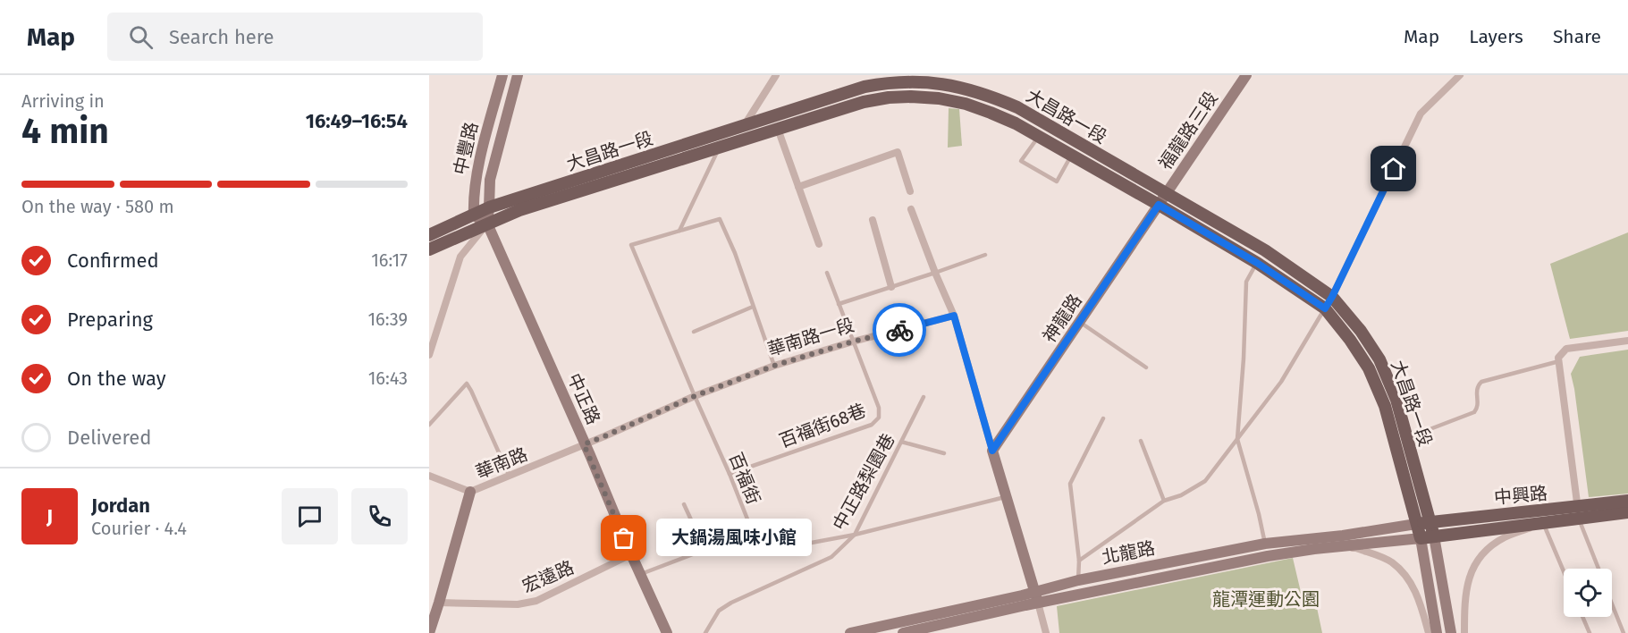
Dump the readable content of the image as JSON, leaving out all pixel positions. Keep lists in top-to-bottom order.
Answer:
{
  "streets": {
    "main road": [
      "大昌路一段",
      "福龍路三段",
      "中豐路",
      "神龍路",
      "中正路",
      "中興路",
      "北龍路"
    ],
    "street": ["華南路一段", "華南路", "宏遠路"],
    "lane": ["百福街68巷", "百福街", "中正路梨園巷"]
  },
  "crossings": [
    ["大昌路一段", "福龍路三段"],
    ["大昌路一段", "中豐路"],
    ["大昌路一段", "神龍路"],
    ["大昌路一段", "中正路"],
    ["大昌路一段", "中興路"],
    ["大昌路一段", "北龍路"],
    ["福龍路三段", "神龍路"],
    ["中豐路", "中正路"],
    ["華南路一段", "中正路"],
    ["華南路一段", "百福街68巷"],
    ["華南路一段", "華南路"],
    ["華南路一段", "百福街"],
    ["中正路", "華南路"],
    ["中正路", "宏遠路"],
    ["百福街68巷", "百福街"],
    ["百福街", "中正路梨園巷"],
    ["中興路", "北龍路"]
  ],
  "parks": ["龍潭運動公園"],
  "places": ["大鍋湯風味小館"],
  "page": {
    "header": "Map",
    "search": "Search here",
    "nav": ["Map", "Layers", "Share"],
    "heading": ["4 min", "Arriving in", "16:49–16:54"],
    "panel": ["Jordan", "Courier · 4.4"],
    "bar": "On the way · 580 m",
    "list": [
      ["Confirmed", "16:17"],
      ["Preparing", "16:39"],
      ["On the way", "16:43"],
      "Delivered"
    ],
    "round": "J",
    "bubble": "大鍋湯風味小館"
  }
}
